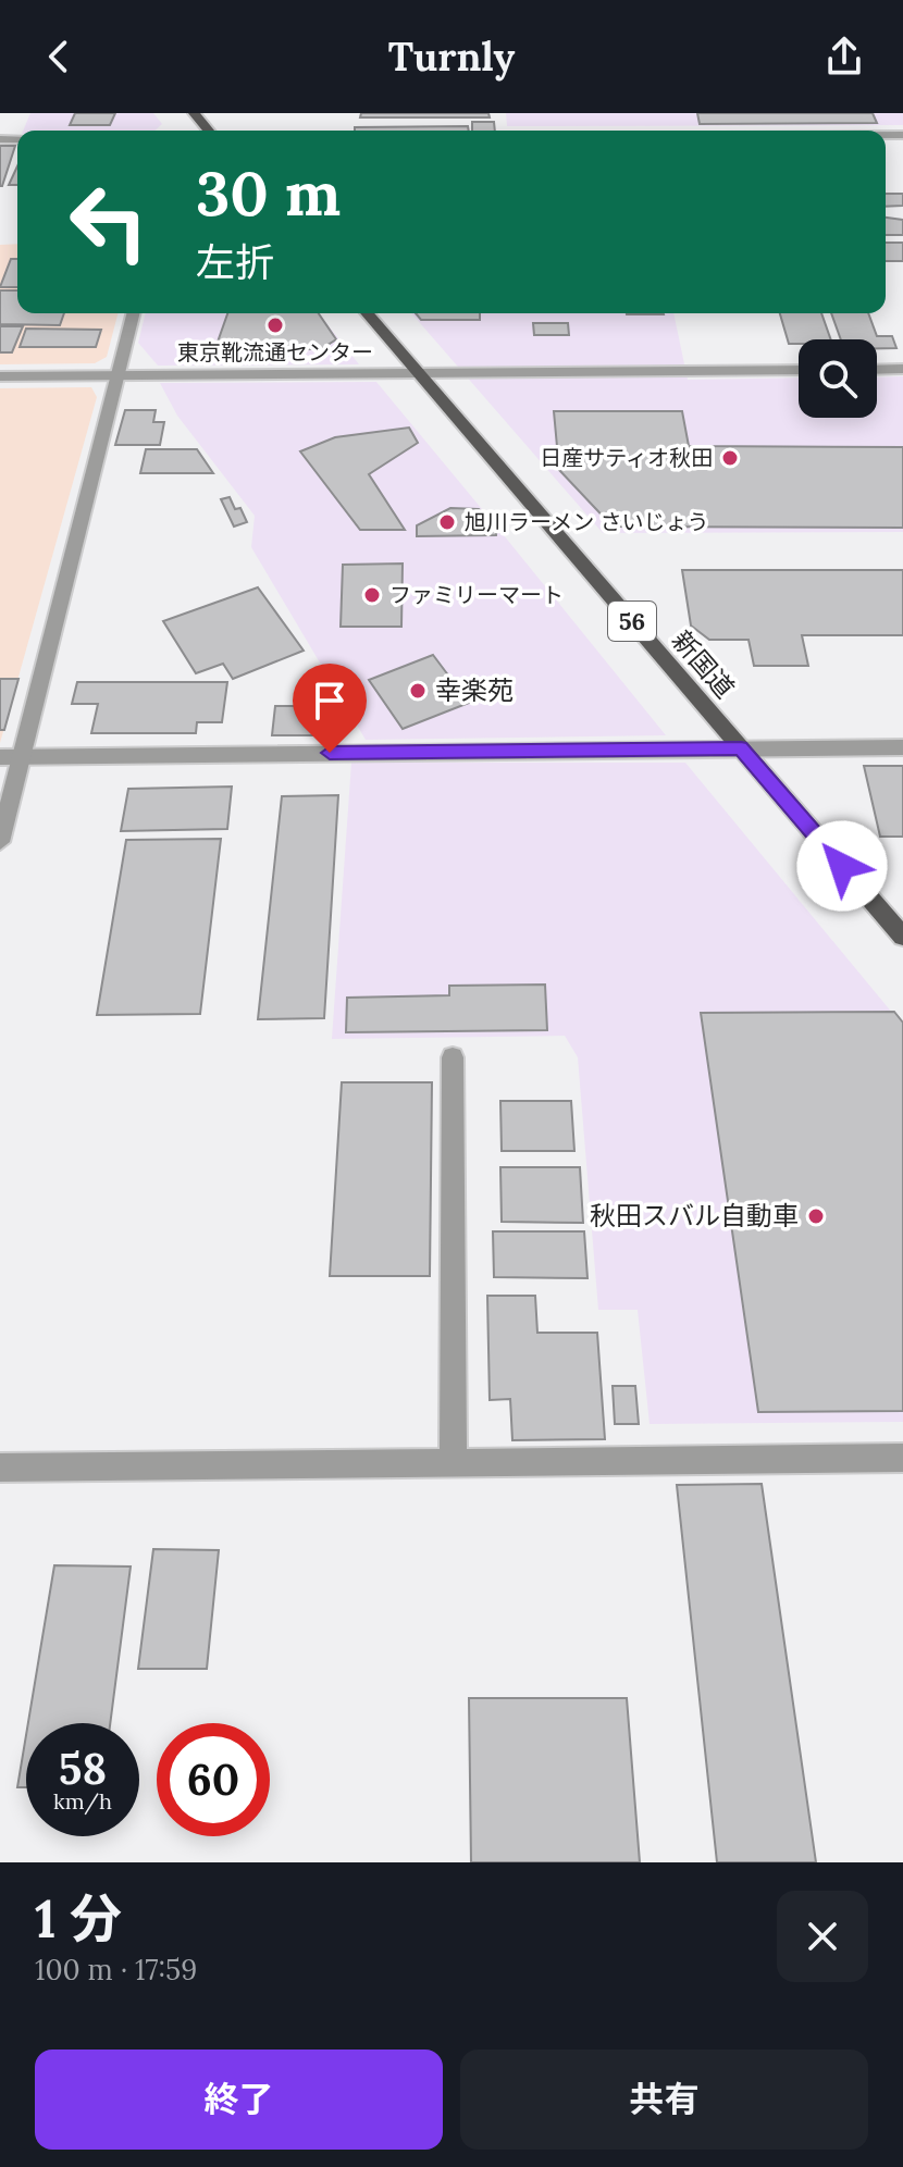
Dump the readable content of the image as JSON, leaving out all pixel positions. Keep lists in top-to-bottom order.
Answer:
{
  "streets": {
    "main road": ["56", "新国道"]
  },
  "places": [
    "東京靴流通センター",
    "日産サティオ秋田",
    "旭川ラーメン さいじょう",
    "ファミリーマート",
    "幸楽苑",
    "秋田スバル自動車"
  ],
  "page": {
    "header": "Turnly",
    "turn": ["30 m", "左折"],
    "speed": "58 km/h",
    "limit": "60",
    "heading": ["1 分", "100 m · 17:59"],
    "buttons": ["終了", "共有"]
  }
}
